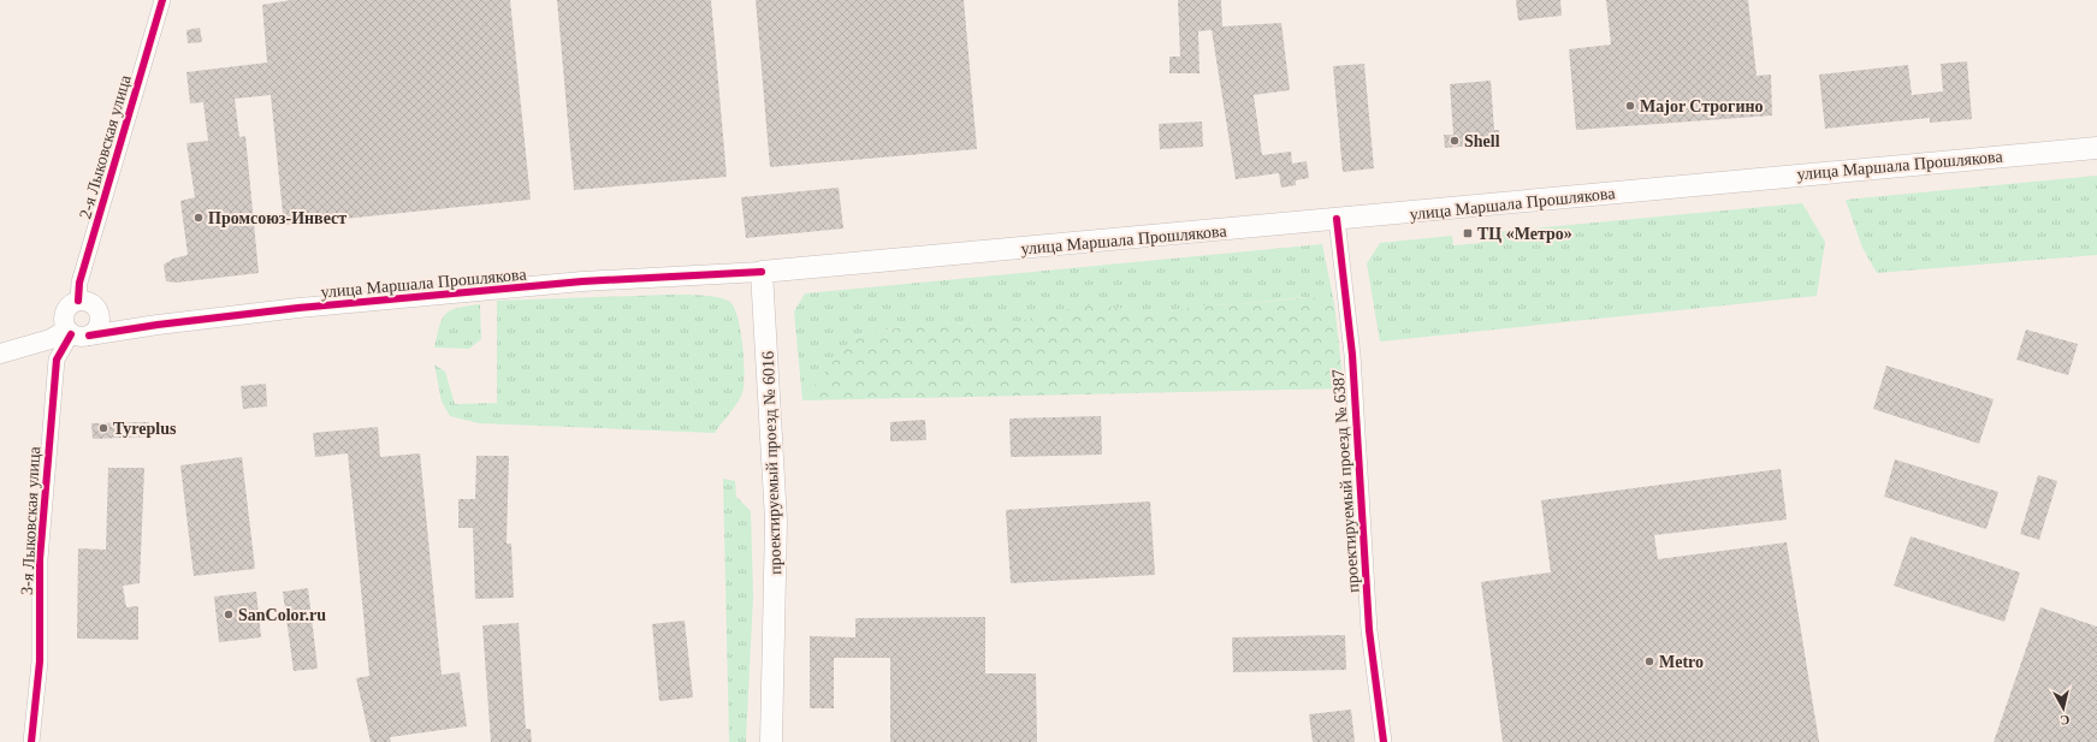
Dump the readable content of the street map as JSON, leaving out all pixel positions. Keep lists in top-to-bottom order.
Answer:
{
  "streets": {
    "main road": ["улица Маршала Прошлякова", "проектируемый проезд № 6016"],
    "street": ["2-я Лыковская улица", "проектируемый проезд № 6387", "3-я Лыковская улица"]
  },
  "crossings": [
    ["2-я Лыковская улица", "улица Маршала Прошлякова"],
    ["2-я Лыковская улица", "3-я Лыковская улица"],
    ["улица Маршала Прошлякова", "проектируемый проезд № 6016"],
    ["улица Маршала Прошлякова", "проектируемый проезд № 6387"],
    ["улица Маршала Прошлякова", "3-я Лыковская улица"]
  ],
  "places": {
    "other": [
      "Major Строгино",
      "Shell",
      "Промсоюз-Инвест",
      "Tyreplus",
      "SanColor.ru",
      "Metro"
    ],
    "transit": ["ТЦ «Метро»"]
  },
  "north": "bottom"
}
